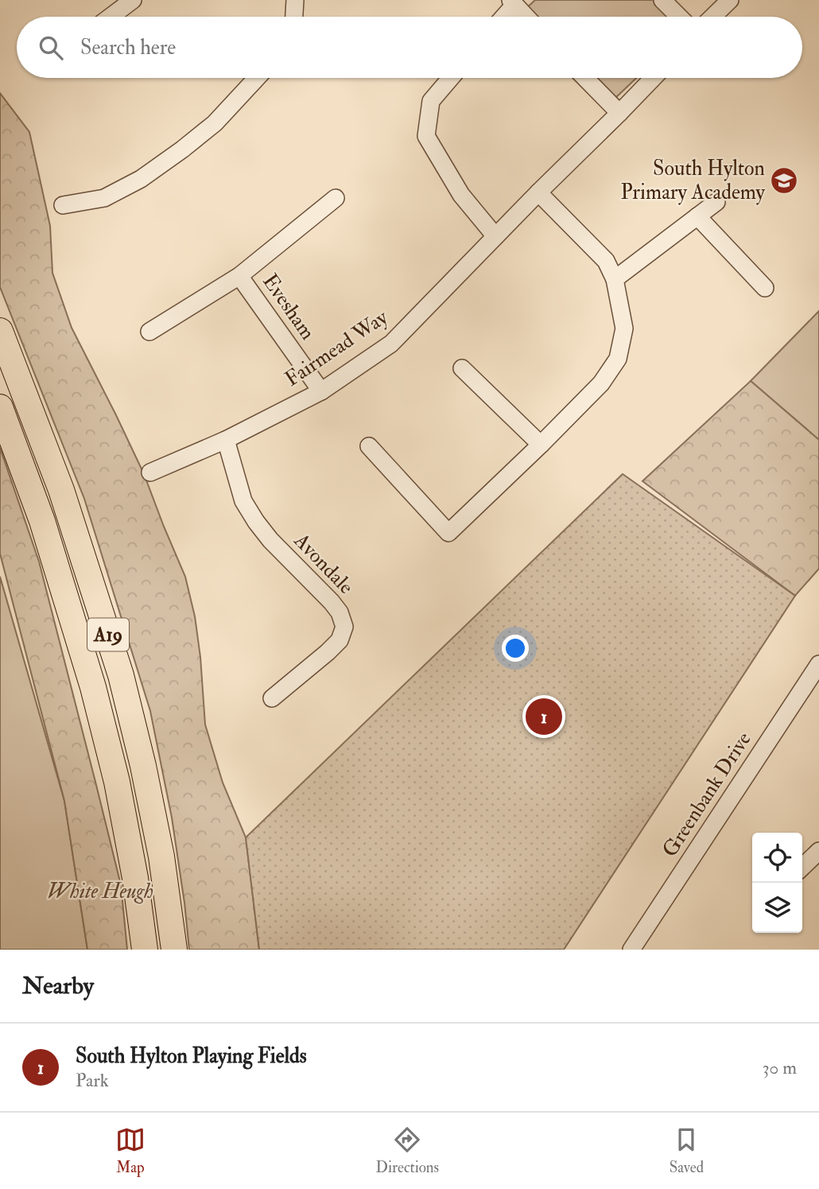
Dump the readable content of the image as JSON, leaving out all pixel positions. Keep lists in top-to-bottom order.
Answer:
{
  "streets": {
    "highway": ["A19"],
    "street": [
      "Evesham",
      "Fairmead Way",
      "Avondale",
      "Greenbank Drive"
    ]
  },
  "crossings": [
    ["Evesham", "Fairmead Way"],
    ["Fairmead Way", "Avondale"]
  ],
  "parks": ["White Heugh"],
  "places": {
    "school or university": ["South Hylton Primary Academy"]
  },
  "page": {
    "search": "Search here",
    "pins": "1",
    "heading": "Nearby",
    "list": [
      {
        "mark": "1",
        "name": "South Hylton Playing Fields",
        "note": "Park",
        "value": "30 m"
      }
    ],
    "nav": ["Map", "Directions", "Saved"]
  }
}
